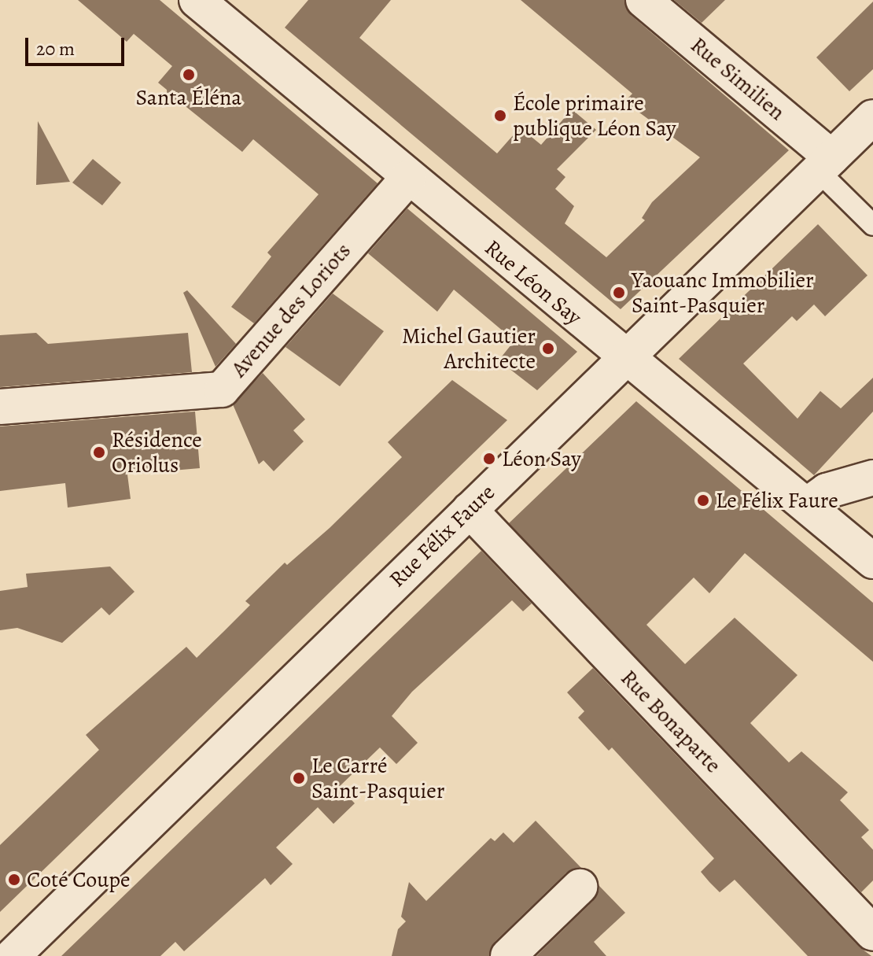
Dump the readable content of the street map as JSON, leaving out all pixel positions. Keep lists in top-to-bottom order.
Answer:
{
  "streets": {
    "street": [
      "Rue Similien",
      "Rue Léon Say",
      "Avenue des Loriots",
      "Rue Félix Faure",
      "Rue Bonaparte"
    ]
  },
  "crossings": [
    ["Rue Similien", "Rue Félix Faure"],
    ["Rue Léon Say", "Avenue des Loriots"],
    ["Rue Léon Say", "Rue Félix Faure"],
    ["Rue Félix Faure", "Rue Bonaparte"]
  ],
  "places": [
    "Santa Éléna",
    "École primaire publique Léon Say",
    "Yaouanc Immobilier Saint-Pasquier",
    "Michel Gautier Architecte",
    "Résidence Oriolus",
    "Léon Say",
    "Le Félix Faure",
    "Le Carré Saint-Pasquier",
    "Coté Coupe"
  ],
  "scale_bar": "20 m"
}
